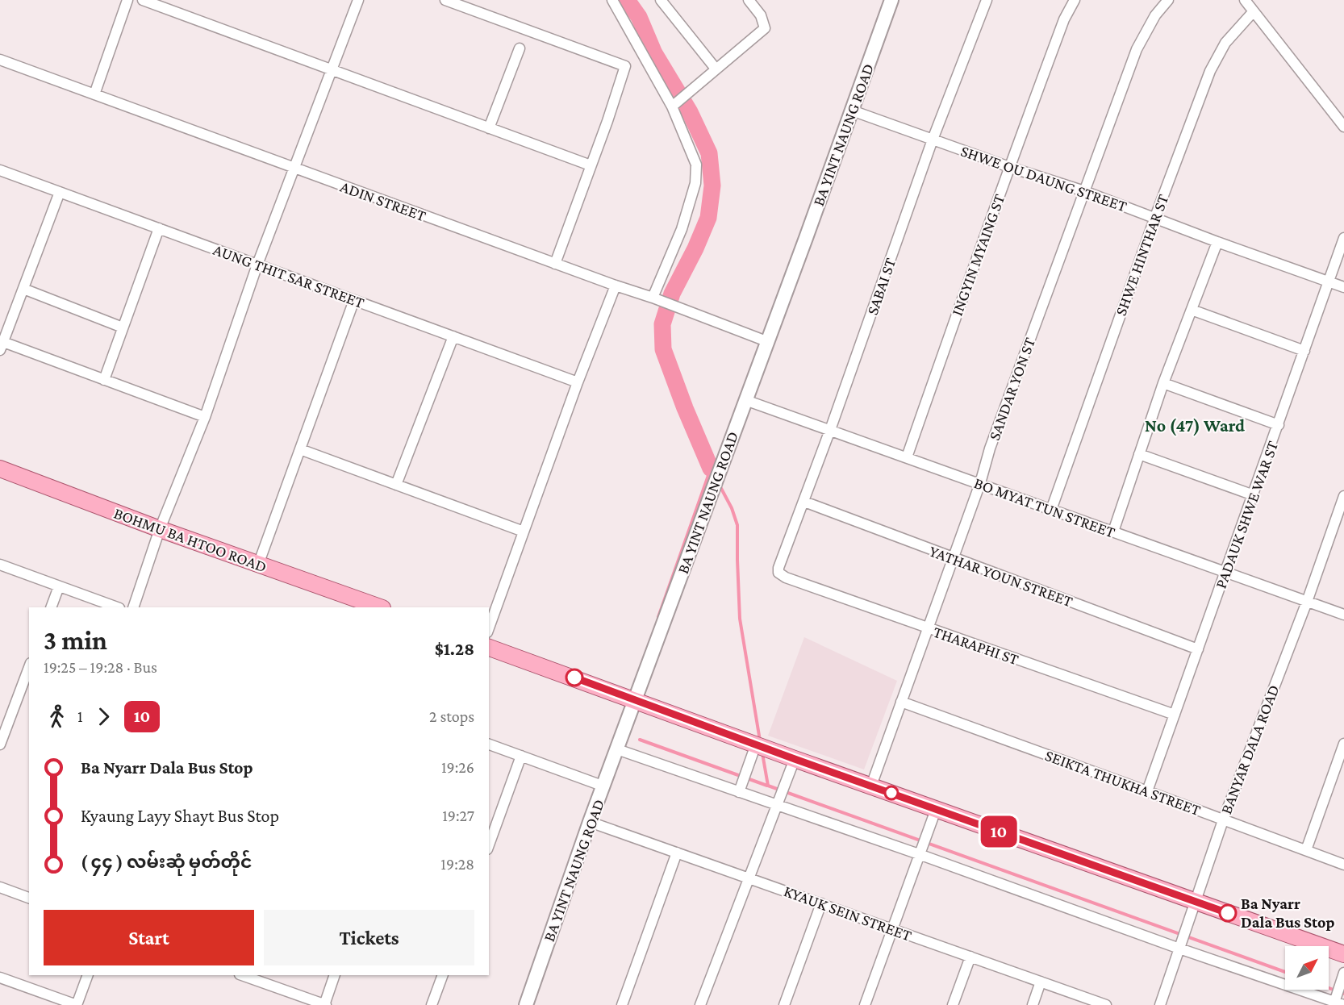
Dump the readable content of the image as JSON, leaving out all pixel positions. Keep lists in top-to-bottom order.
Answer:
{
  "streets": {
    "main road": ["BA YINT NAUNG ROAD", "BOHMU BA HTOO ROAD"],
    "street": [
      "SHWE OU DAUNG STREET",
      "ADIN STREET",
      "INGYIN MYAING ST",
      "SHWE HINTHAR ST",
      "AUNG THIT SAR STREET",
      "SABAI ST",
      "SANDAR YON ST",
      "BO MYAT TUN STREET",
      "PADAUK SHWE WAR ST",
      "YATHAR YOUN STREET",
      "THARAPHI ST",
      "BANYAR DALA ROAD",
      "SEIKTA THUKHA STREET",
      "KYAUK SEIN STREET"
    ]
  },
  "crossings": [
    ["BA YINT NAUNG ROAD", "SHWE OU DAUNG STREET"],
    ["BA YINT NAUNG ROAD", "ADIN STREET"],
    ["BA YINT NAUNG ROAD", "BO MYAT TUN STREET"],
    ["BA YINT NAUNG ROAD", "KYAUK SEIN STREET"],
    ["SHWE OU DAUNG STREET", "INGYIN MYAING ST"],
    ["SHWE OU DAUNG STREET", "SHWE HINTHAR ST"],
    ["SHWE OU DAUNG STREET", "SABAI ST"],
    ["SHWE OU DAUNG STREET", "SANDAR YON ST"],
    ["SHWE OU DAUNG STREET", "PADAUK SHWE WAR ST"],
    ["INGYIN MYAING ST", "BO MYAT TUN STREET"],
    ["SHWE HINTHAR ST", "BO MYAT TUN STREET"],
    ["SABAI ST", "BO MYAT TUN STREET"],
    ["SABAI ST", "YATHAR YOUN STREET"],
    ["SABAI ST", "THARAPHI ST"],
    ["SANDAR YON ST", "BO MYAT TUN STREET"],
    ["SANDAR YON ST", "YATHAR YOUN STREET"],
    ["SANDAR YON ST", "THARAPHI ST"],
    ["SANDAR YON ST", "SEIKTA THUKHA STREET"],
    ["BO MYAT TUN STREET", "PADAUK SHWE WAR ST"],
    ["BO MYAT TUN STREET", "BANYAR DALA ROAD"],
    ["PADAUK SHWE WAR ST", "YATHAR YOUN STREET"],
    ["PADAUK SHWE WAR ST", "THARAPHI ST"],
    ["PADAUK SHWE WAR ST", "SEIKTA THUKHA STREET"],
    ["BANYAR DALA ROAD", "SEIKTA THUKHA STREET"]
  ],
  "districts": ["No (47) Ward"],
  "places": ["Ba Nyarr Dala Bus Stop"],
  "lines": ["bus line 10"],
  "north": "top right",
  "page": {
    "on_map": "10",
    "heading": ["3 min", "19:25 – 19:28 · Bus", "$1.28"],
    "legs": ["1", "10", "2 stops"],
    "list": [
      {
        "name": "Ba Nyarr Dala Bus Stop",
        "value": "19:26"
      },
      {
        "name": "Kyaung Layy Shayt Bus Stop",
        "value": "19:27"
      },
      {
        "name": "( ၄၄ ) လမ်းဆုံ မှတ်တိုင်",
        "value": "19:28"
      }
    ],
    "buttons": ["Start", "Tickets"]
  }
}
